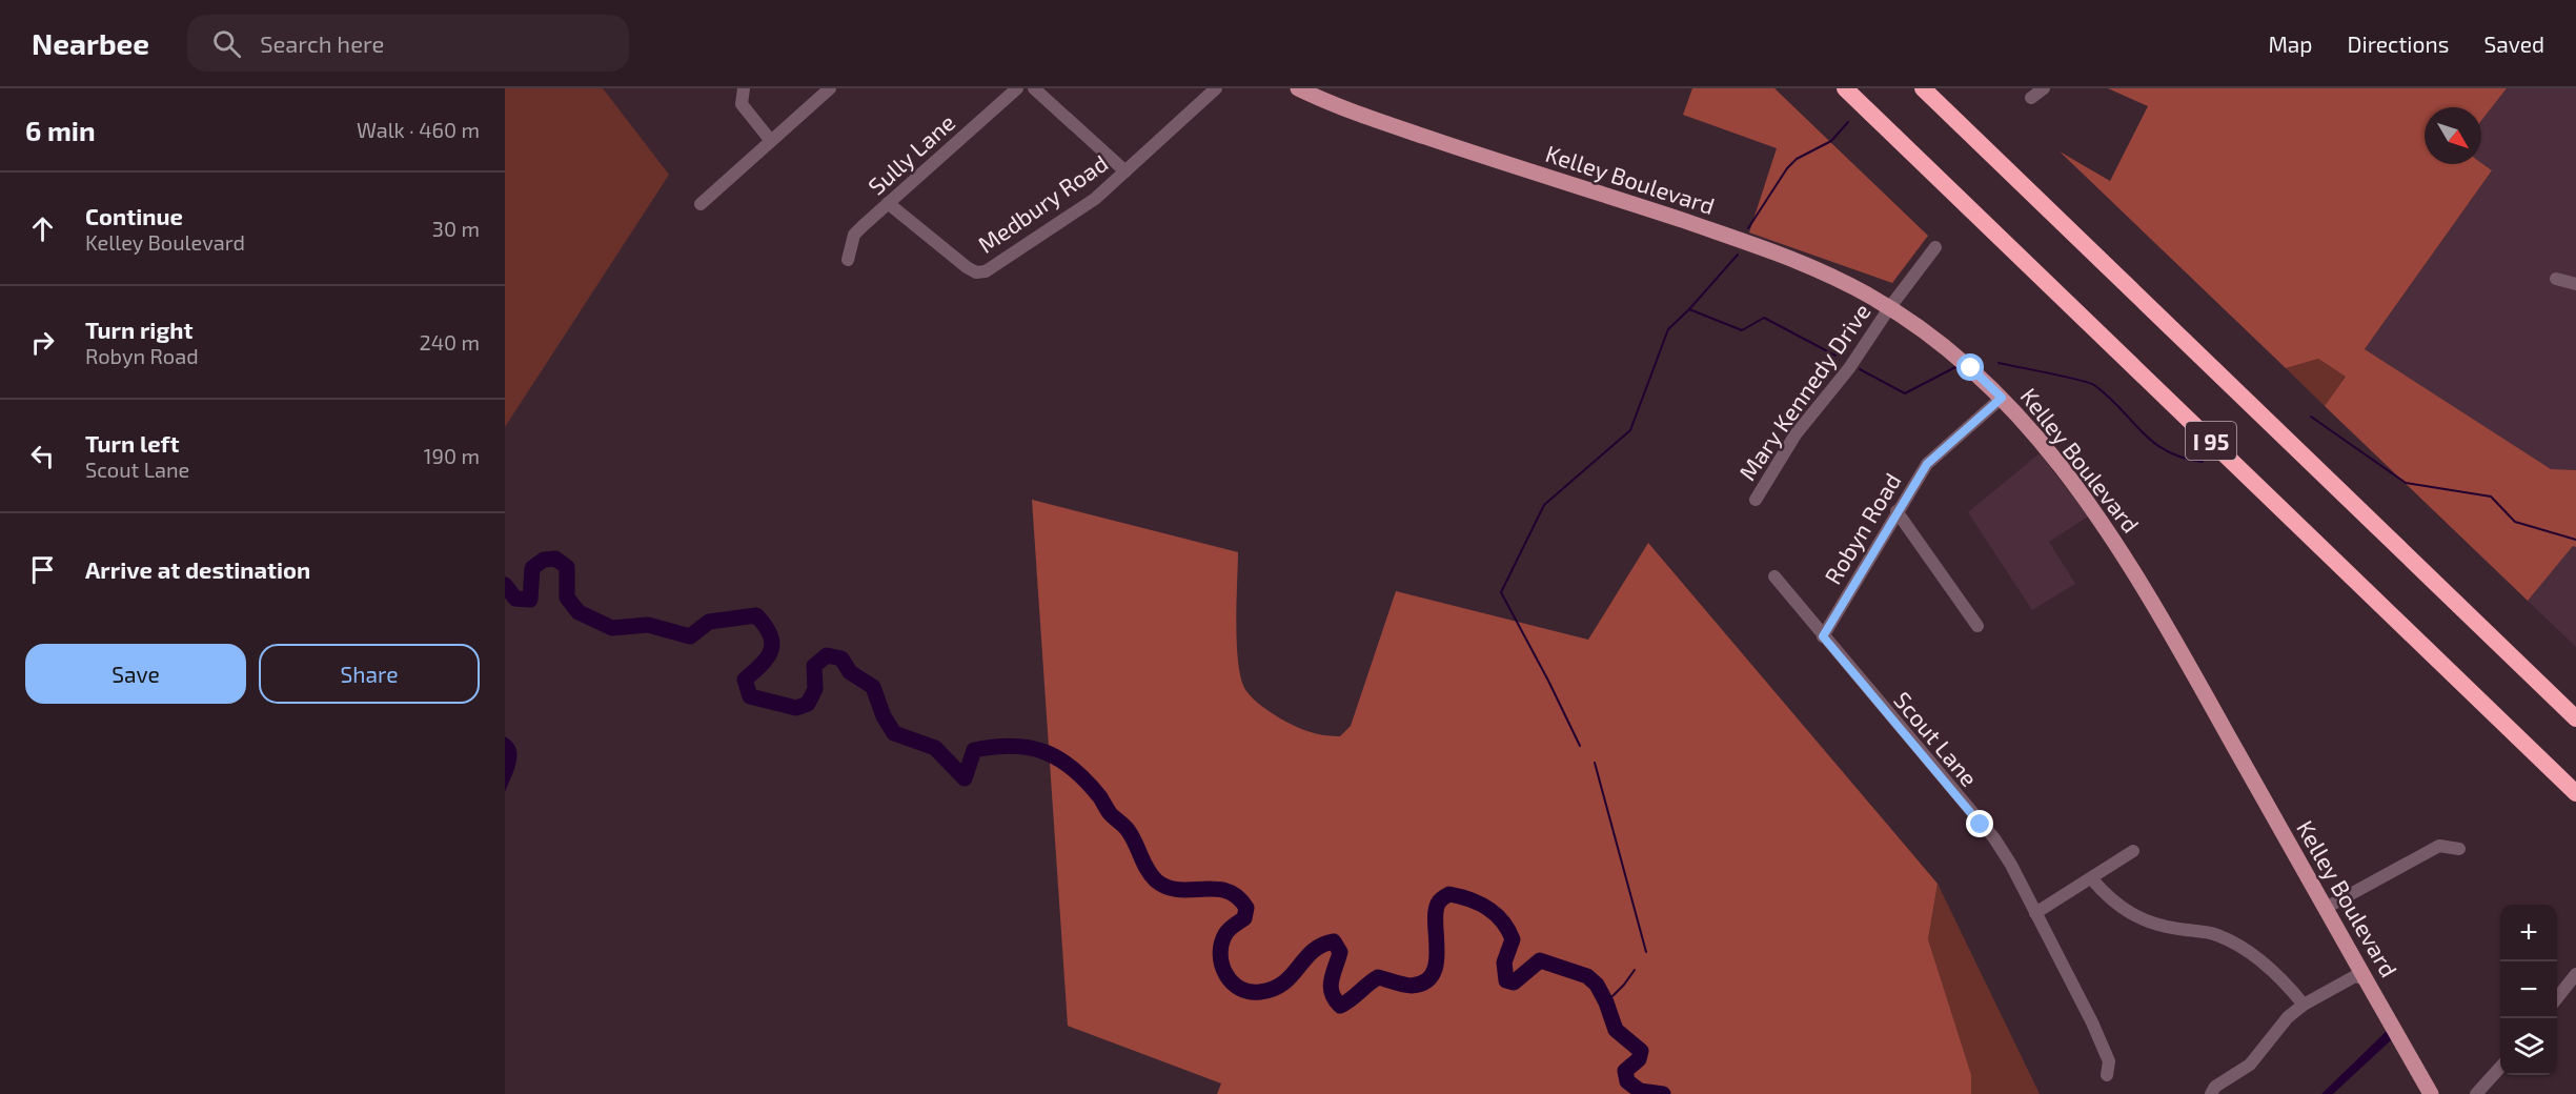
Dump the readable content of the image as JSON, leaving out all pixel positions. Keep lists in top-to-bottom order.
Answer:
{
  "streets": {
    "highway": ["I 95"],
    "main road": ["Kelley Boulevard"],
    "street": [
      "Sully Lane",
      "Medbury Road",
      "Mary Kennedy Drive",
      "Robyn Road",
      "Scout Lane"
    ]
  },
  "crossings": [
    ["Sully Lane", "Medbury Road"],
    ["Kelley Boulevard", "Mary Kennedy Drive"],
    ["Kelley Boulevard", "Robyn Road"],
    ["Robyn Road", "Scout Lane"]
  ],
  "north": "bottom right",
  "page": {
    "header": "Nearbee",
    "search": "Search here",
    "nav": ["Map", "Directions", "Saved"],
    "heading": ["6 min", "Walk · 460 m"],
    "list": [
      ["Continue", "Kelley Boulevard", "30 m"],
      ["Turn right", "Robyn Road", "240 m"],
      ["Turn left", "Scout Lane", "190 m"],
      "Arrive at destination"
    ],
    "buttons": ["Save", "Share"],
    "map_buttons": ["+", "−"]
  }
}
